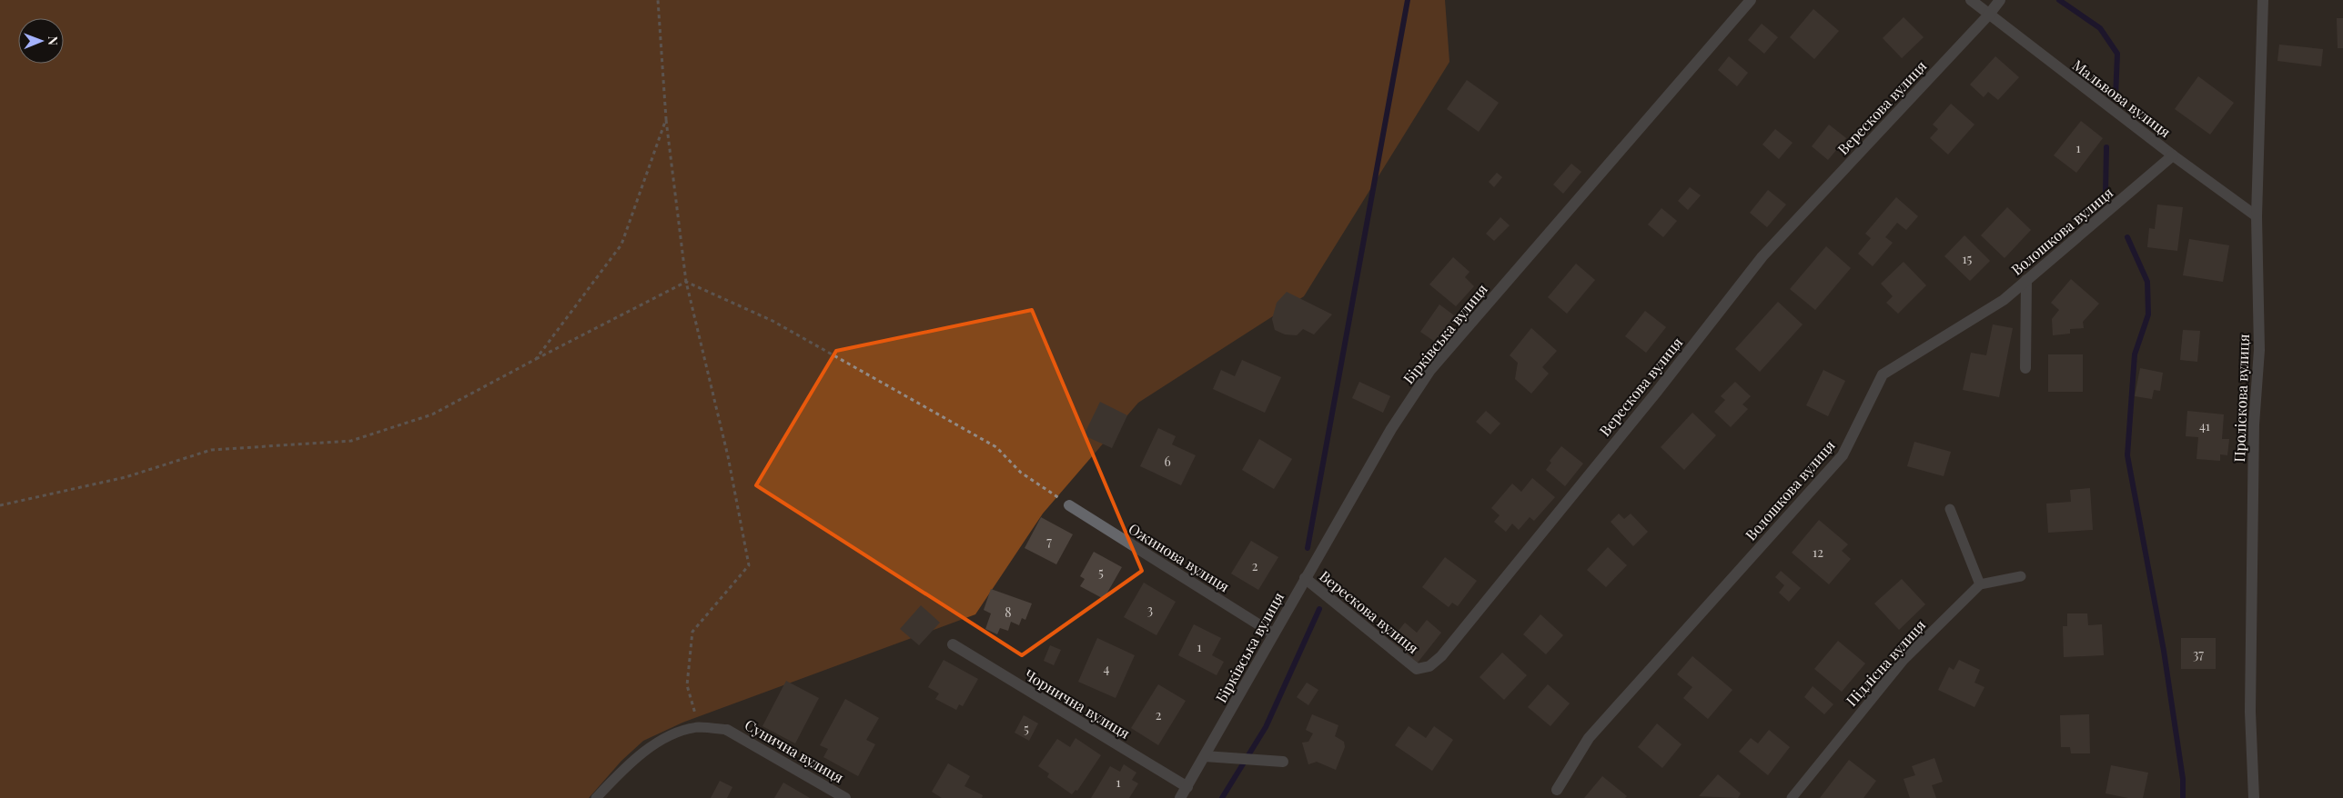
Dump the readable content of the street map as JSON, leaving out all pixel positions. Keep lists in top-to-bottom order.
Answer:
{
  "streets": {
    "street": [
      "Мальвова вулиця",
      "Верескова вулиця",
      "Волошкова вулиця",
      "Бірківська вулиця",
      "Проліскова вулиця",
      "Ожинова вулиця",
      "Чорнична вулиця",
      "Сунична вулиця"
    ],
    "lane": ["Підлісна вулиця"]
  },
  "crossings": [
    ["Мальвова вулиця", "Верескова вулиця"],
    ["Мальвова вулиця", "Волошкова вулиця"],
    ["Мальвова вулиця", "Проліскова вулиця"],
    ["Верескова вулиця", "Бірківська вулиця"],
    ["Бірківська вулиця", "Ожинова вулиця"],
    ["Бірківська вулиця", "Чорнична вулиця"]
  ],
  "house_numbers": [
    "1",
    "15",
    "41",
    "6",
    "7",
    "12",
    "2",
    "5",
    "3",
    "8",
    "1",
    "37",
    "4",
    "2",
    "5",
    "1"
  ],
  "north": "right"
}
